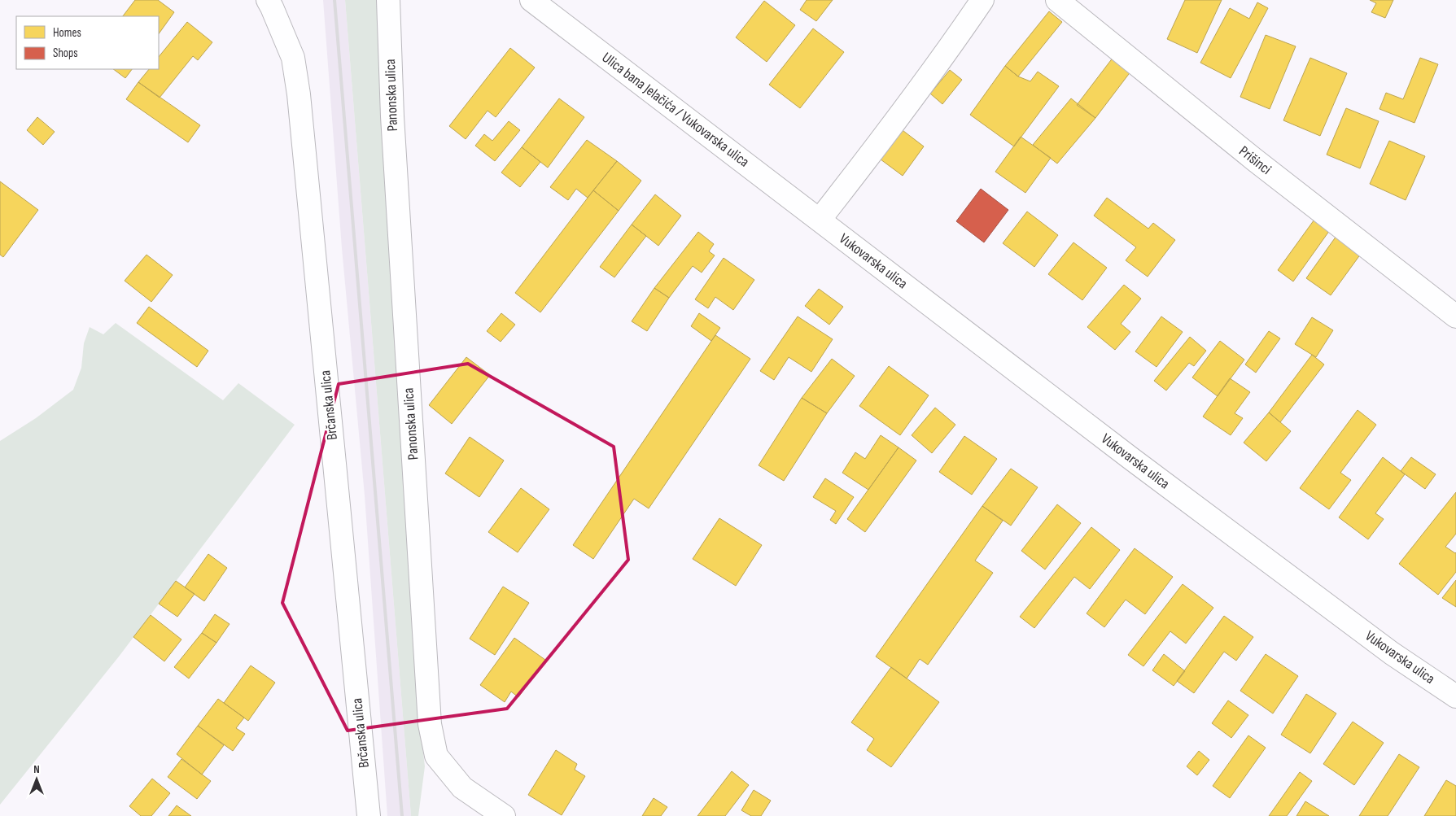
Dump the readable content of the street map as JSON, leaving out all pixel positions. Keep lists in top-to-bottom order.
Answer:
{
  "streets": {
    "street": [
      "Panonska ulica",
      "Ulica bana Jelačića / Vukovarska ulica",
      "Prišinci",
      "Vukovarska ulica",
      "Brčanska ulica"
    ]
  },
  "crossings": [
    ["Ulica bana Jelačića / Vukovarska ulica", "Vukovarska ulica"]
  ],
  "legend": ["Homes", "Shops"],
  "north": "top"
}
